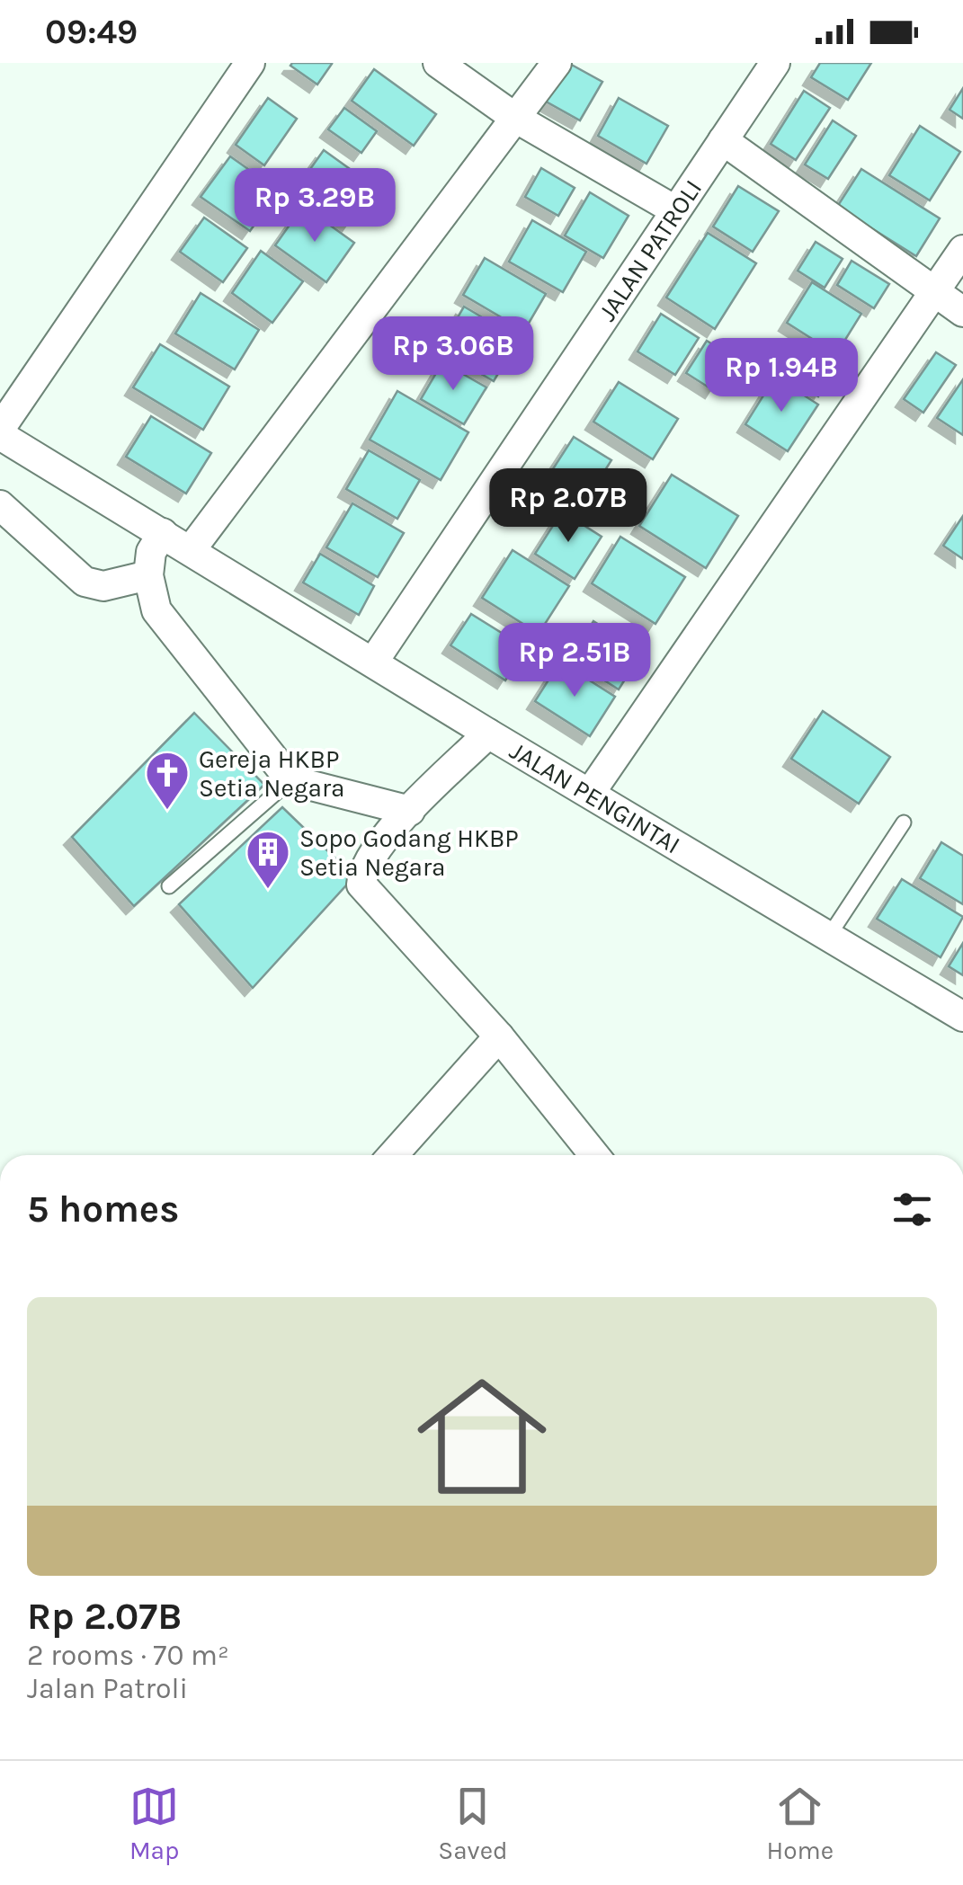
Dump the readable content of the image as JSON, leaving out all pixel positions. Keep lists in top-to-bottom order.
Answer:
{
  "streets": {
    "street": ["JALAN PATROLI", "JALAN PENGINTAI"]
  },
  "crossings": [
    ["JALAN PATROLI", "JALAN PENGINTAI"]
  ],
  "places": {
    "church": ["Gereja HKBP Setia Negara"],
    "building": ["Sopo Godang HKBP Setia Negara"]
  },
  "page": {
    "status": "09:49",
    "price": [
      "Rp 3.29B",
      "Rp 3.06B",
      "Rp 1.94B",
      "Rp 2.07B",
      "Rp 2.51B"
    ],
    "heading": "5 homes",
    "list": [
      {
        "name": "Rp 2.07B",
        "note": "2 rooms · 70 m² · Jalan Patroli"
      }
    ],
    "tabs": ["Map", "Saved", "Home"]
  }
}
